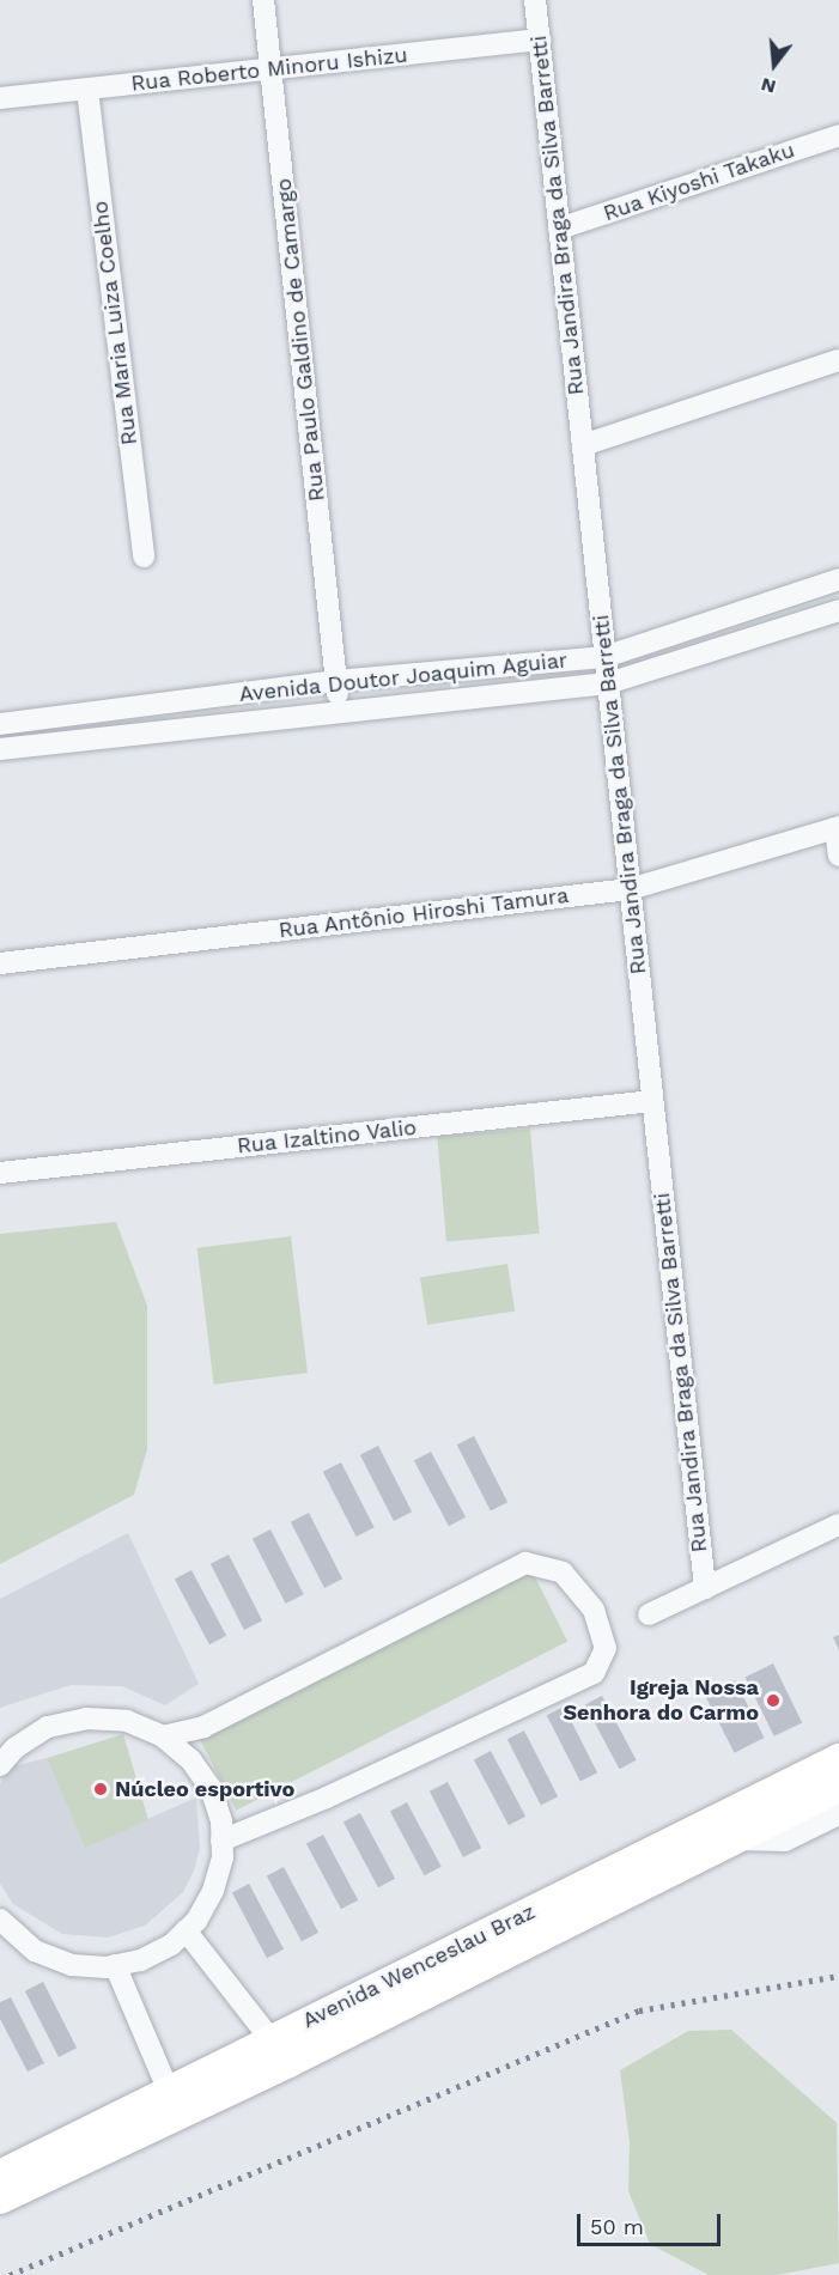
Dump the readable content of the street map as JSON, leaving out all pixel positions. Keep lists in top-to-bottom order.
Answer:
{
  "streets": {
    "street": [
      "Rua Roberto Minoru Ishizu",
      "Rua Kiyoshi Takaku",
      "Rua Jandira Braga da Silva Barretti",
      "Rua Maria Luiza Coelho",
      "Rua Paulo Galdino de Camargo",
      "Avenida Doutor Joaquim Aguiar",
      "Rua Antônio Hiroshi Tamura",
      "Rua Izaltino Valio",
      "Avenida Wenceslau Braz"
    ]
  },
  "crossings": [
    ["Rua Roberto Minoru Ishizu", "Rua Jandira Braga da Silva Barretti"],
    ["Rua Roberto Minoru Ishizu", "Rua Maria Luiza Coelho"],
    ["Rua Roberto Minoru Ishizu", "Rua Paulo Galdino de Camargo"],
    ["Rua Kiyoshi Takaku", "Rua Jandira Braga da Silva Barretti"],
    ["Rua Jandira Braga da Silva Barretti", "Avenida Doutor Joaquim Aguiar"],
    ["Rua Jandira Braga da Silva Barretti", "Rua Antônio Hiroshi Tamura"],
    ["Rua Jandira Braga da Silva Barretti", "Rua Izaltino Valio"],
    ["Rua Paulo Galdino de Camargo", "Avenida Doutor Joaquim Aguiar"]
  ],
  "places": ["Igreja Nossa Senhora do Carmo", "Núcleo esportivo"],
  "scale_bar": "50 m",
  "north": "bottom"
}
